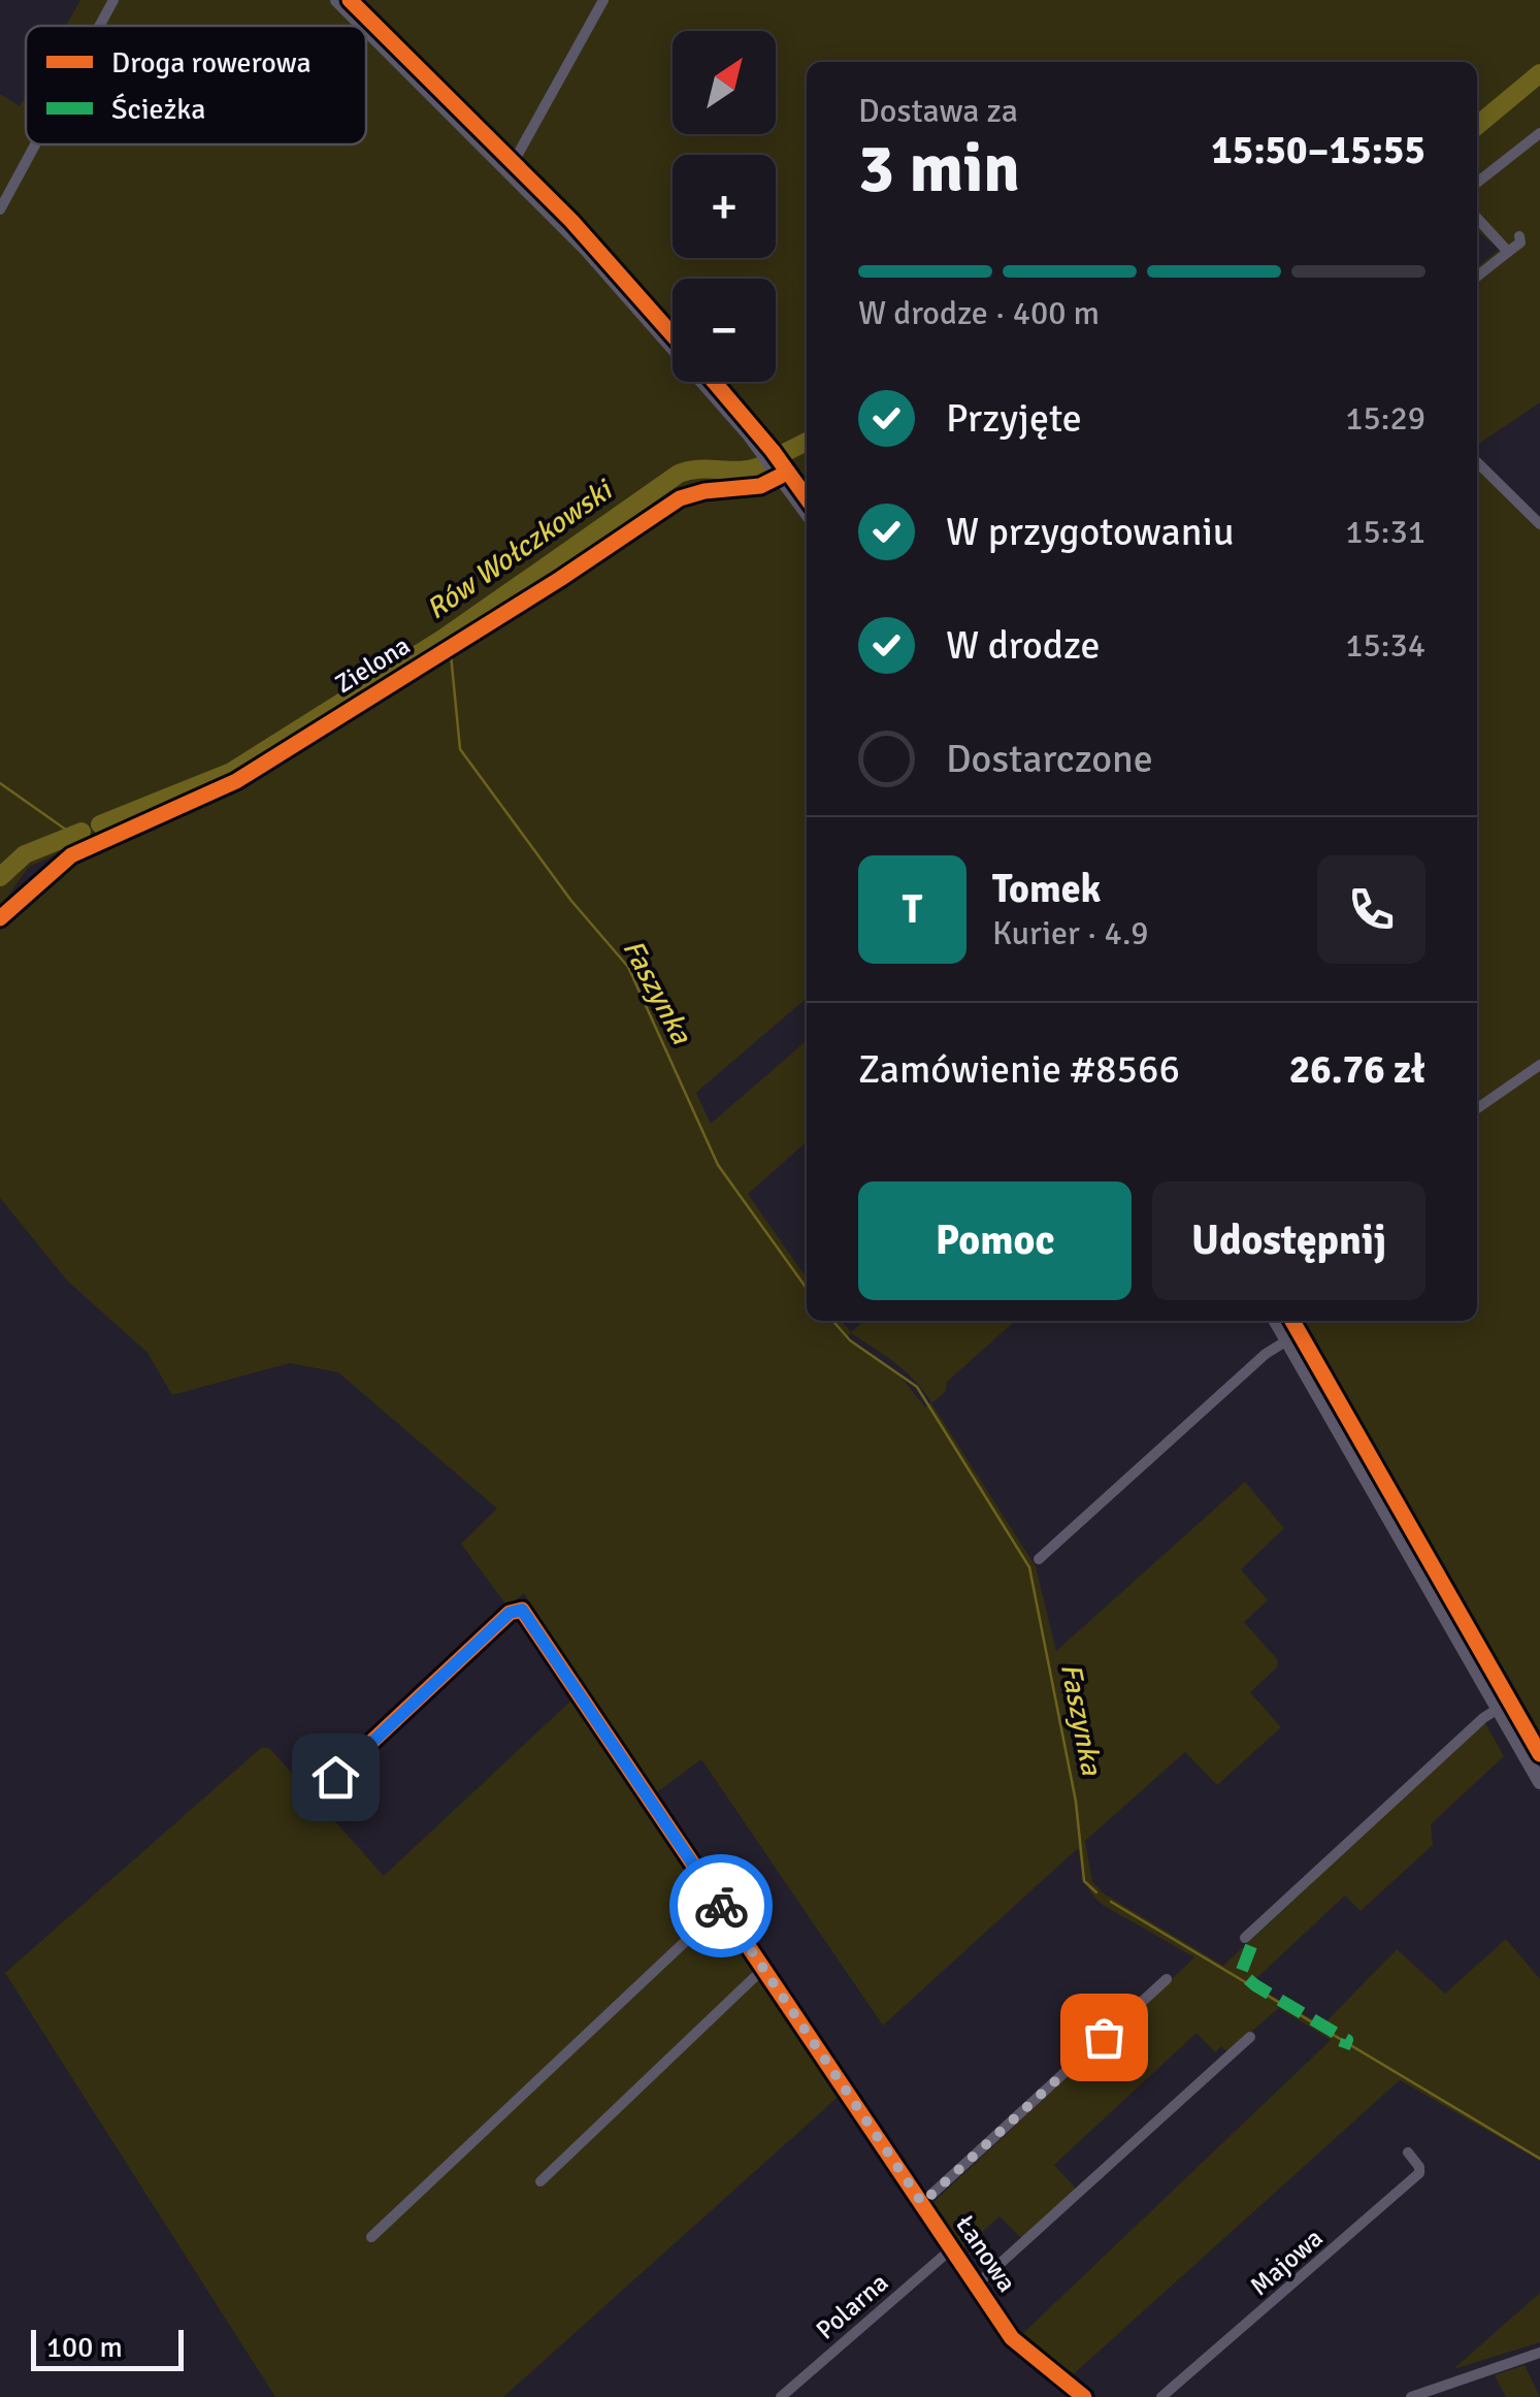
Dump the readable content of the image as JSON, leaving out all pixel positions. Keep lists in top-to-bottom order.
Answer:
{
  "streets": {
    "street": [
      "Zielona",
      "Łanowa",
      "Majowa",
      "Polarna"
    ]
  },
  "crossings": [
    ["Łanowa", "Polarna"]
  ],
  "water": ["Rów Wołczkowski", "Faszynka"],
  "legend": ["Droga rowerowa", "Ścieżka"],
  "scale_bar": "100 m",
  "north": "top right",
  "page": {
    "map_buttons": ["+", "−"],
    "heading": ["3 min", "Dostawa za", "15:50–15:55"],
    "panel": [
      "Tomek",
      "Kurier · 4.9",
      "Zamówienie #8566",
      "26.76 zł"
    ],
    "bar": "W drodze · 400 m",
    "list": [
      ["Przyjęte", "15:29"],
      ["W przygotowaniu", "15:31"],
      ["W drodze", "15:34"],
      "Dostarczone"
    ],
    "round": "T",
    "buttons": ["Pomoc", "Udostępnij"],
    "scale": "100 m"
  }
}
